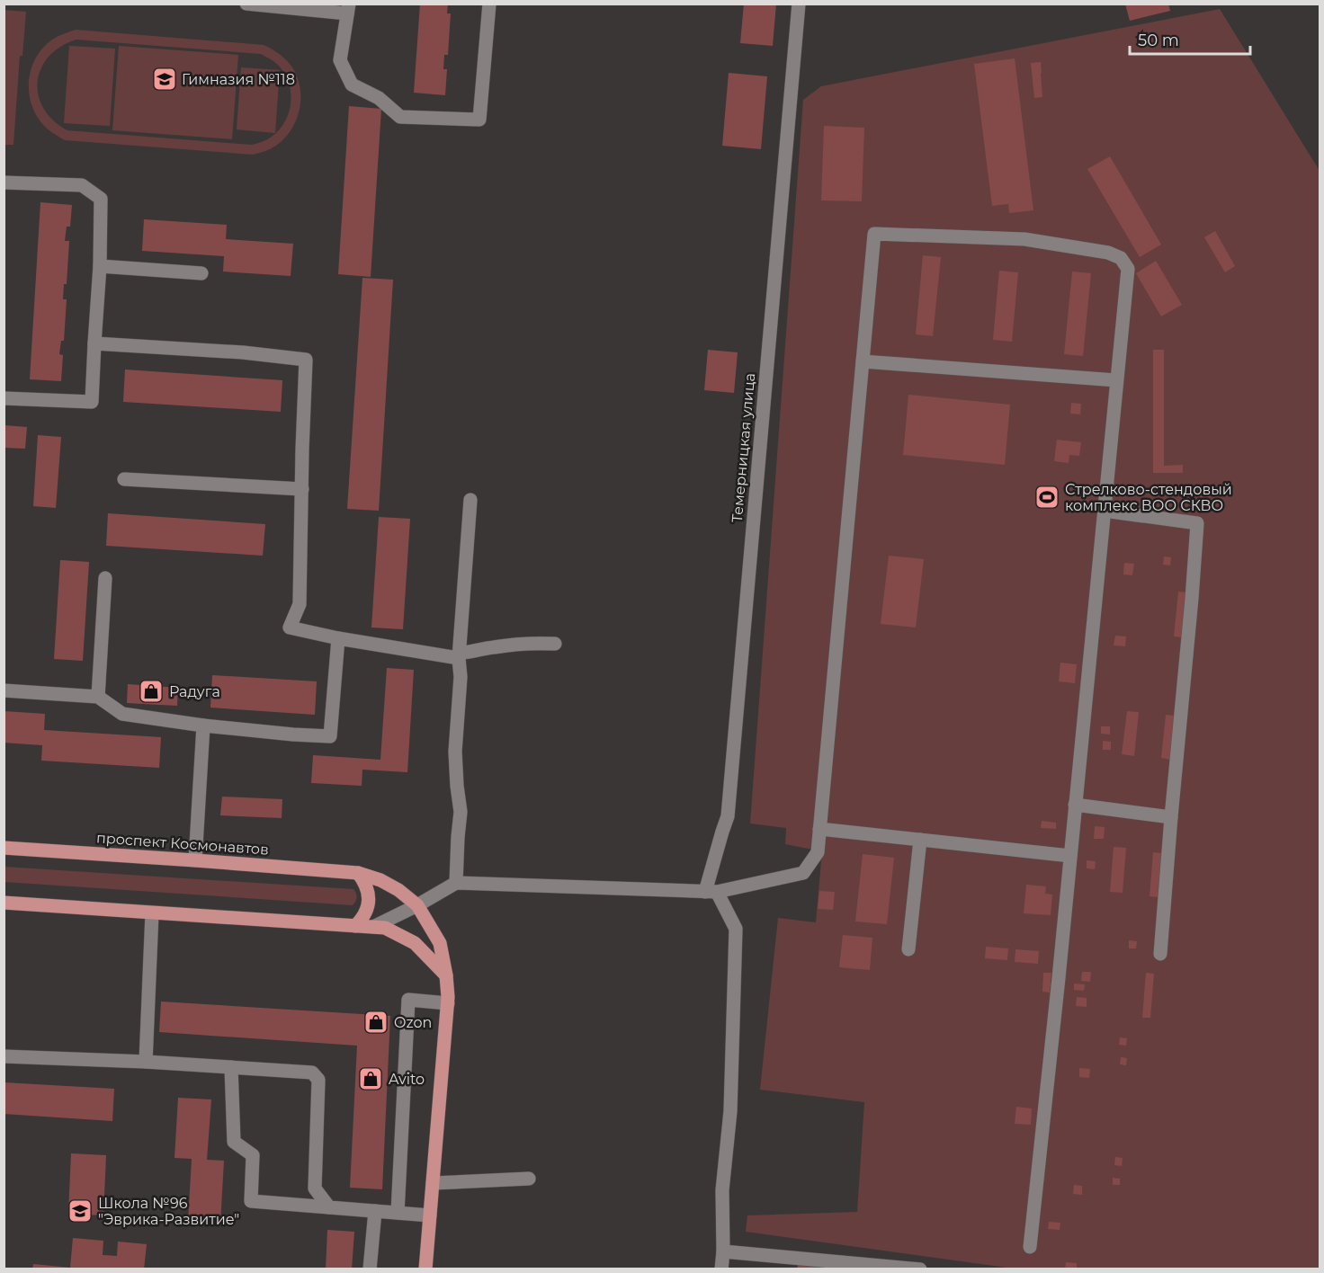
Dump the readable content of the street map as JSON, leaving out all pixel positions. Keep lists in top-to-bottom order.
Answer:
{
  "streets": {
    "main road": ["проспект Космонавтов"],
    "street": ["Темерницкая улица"]
  },
  "places": {
    "school or university": ["Гимназия №118", "Школа №96 \"Эврика-Развитие\""],
    "sports": ["Стрелково-стендовый комплекс ВОО СКВО"],
    "shop": ["Радуга", "Ozon", "Avito"]
  },
  "scale_bar": "50 m"
}
